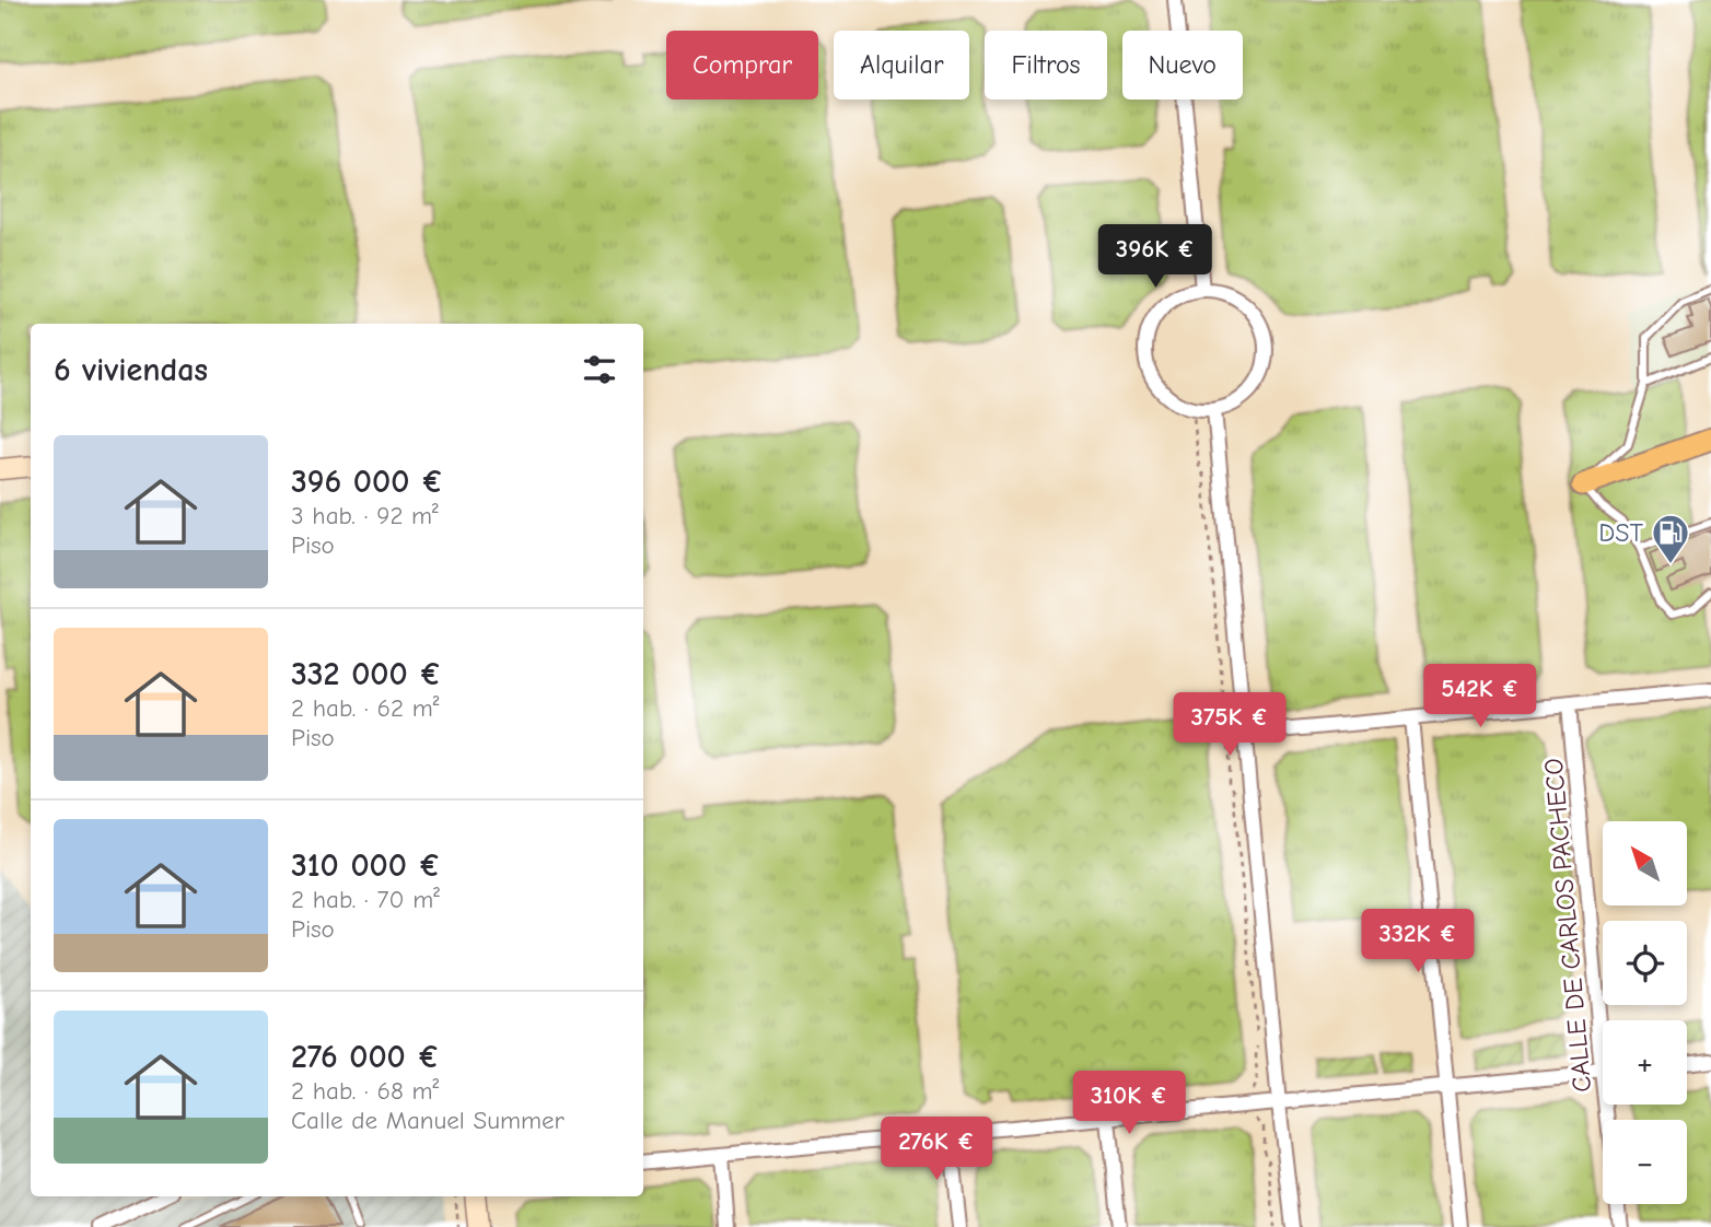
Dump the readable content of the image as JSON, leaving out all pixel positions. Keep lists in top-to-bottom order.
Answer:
{
  "streets": {
    "street": ["CALLE DE CARLOS PACHECO"]
  },
  "places": {
    "fuel station": ["DST"]
  },
  "north": "top left",
  "page": {
    "chip": [
      "Comprar",
      "Alquilar",
      "Filtros",
      "Nuevo"
    ],
    "price": [
      "396K €",
      "542K €",
      "375K €",
      "332K €",
      "310K €",
      "276K €"
    ],
    "heading": "6 viviendas",
    "list": [
      {
        "name": "396 000 €",
        "note": "3 hab. · 92 m² · Piso"
      },
      {
        "name": "332 000 €",
        "note": "2 hab. · 62 m² · Piso"
      },
      {
        "name": "310 000 €",
        "note": "2 hab. · 70 m² · Piso"
      },
      {
        "name": "276 000 €",
        "note": "2 hab. · 68 m² · Calle de Manuel Summer"
      }
    ],
    "map_buttons": ["+", "−"]
  }
}
